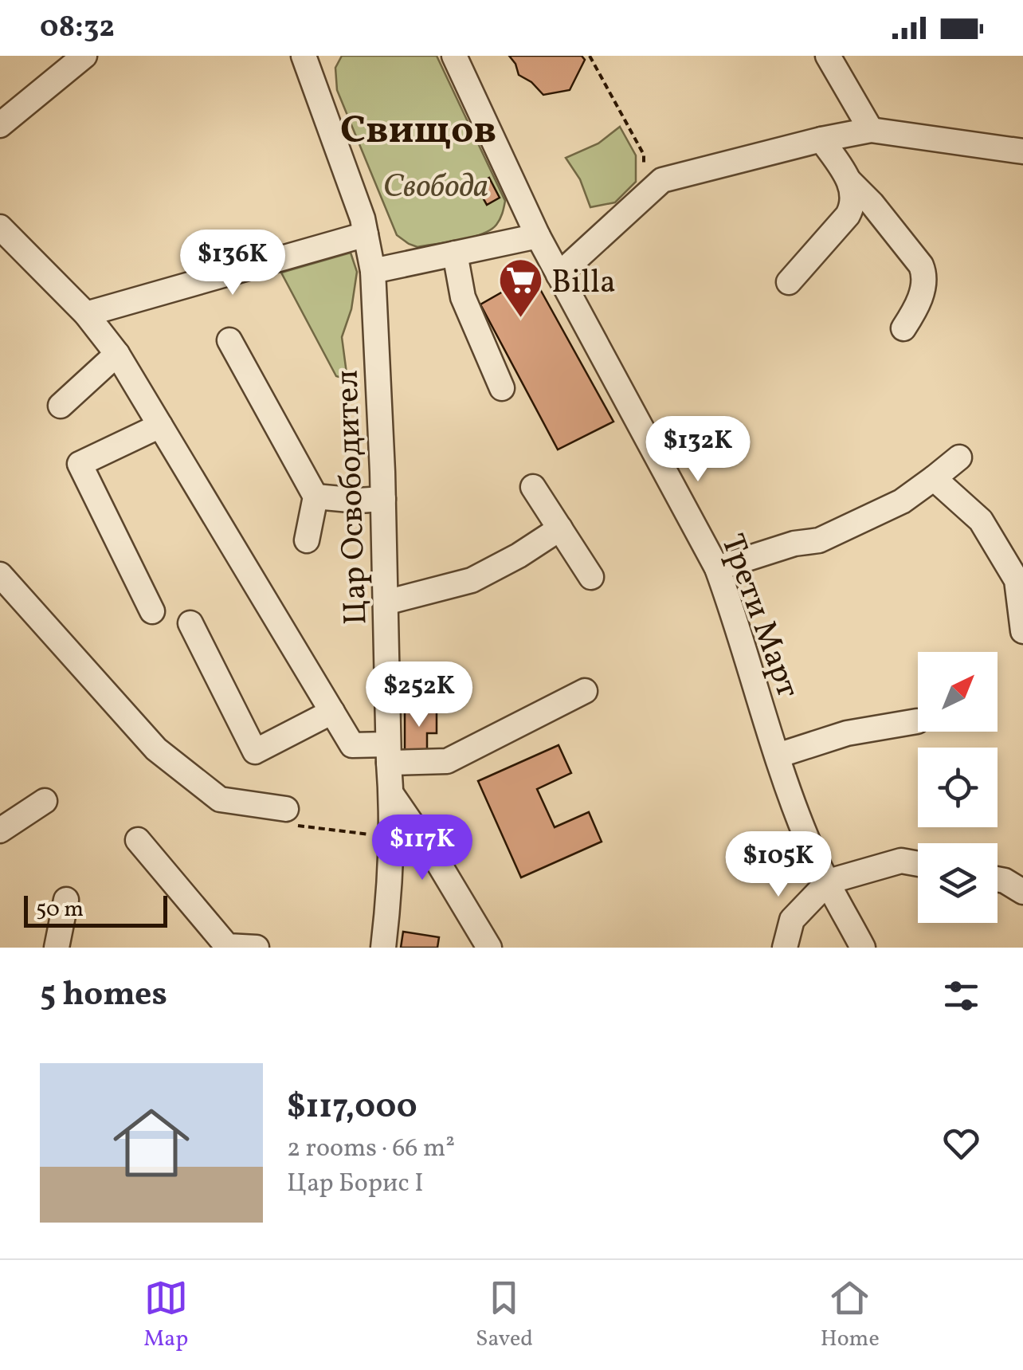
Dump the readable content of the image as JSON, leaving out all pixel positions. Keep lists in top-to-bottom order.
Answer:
{
  "streets": {
    "street": ["Цар Освободител", "Трети Март"]
  },
  "districts": ["Свищов"],
  "parks": ["Свобода"],
  "places": {
    "supermarket": ["Billa"]
  },
  "scale_bar": "50 m",
  "north": "top right",
  "page": {
    "status": "08:32",
    "price": [
      "$136K",
      "$132K",
      "$252K",
      "$117K",
      "$105K"
    ],
    "scale": "50 m",
    "heading": "5 homes",
    "list": [
      {
        "name": "$117,000",
        "note": "2 rooms · 66 m² · Цар Борис I"
      }
    ],
    "tabs": ["Map", "Saved", "Home"]
  }
}
